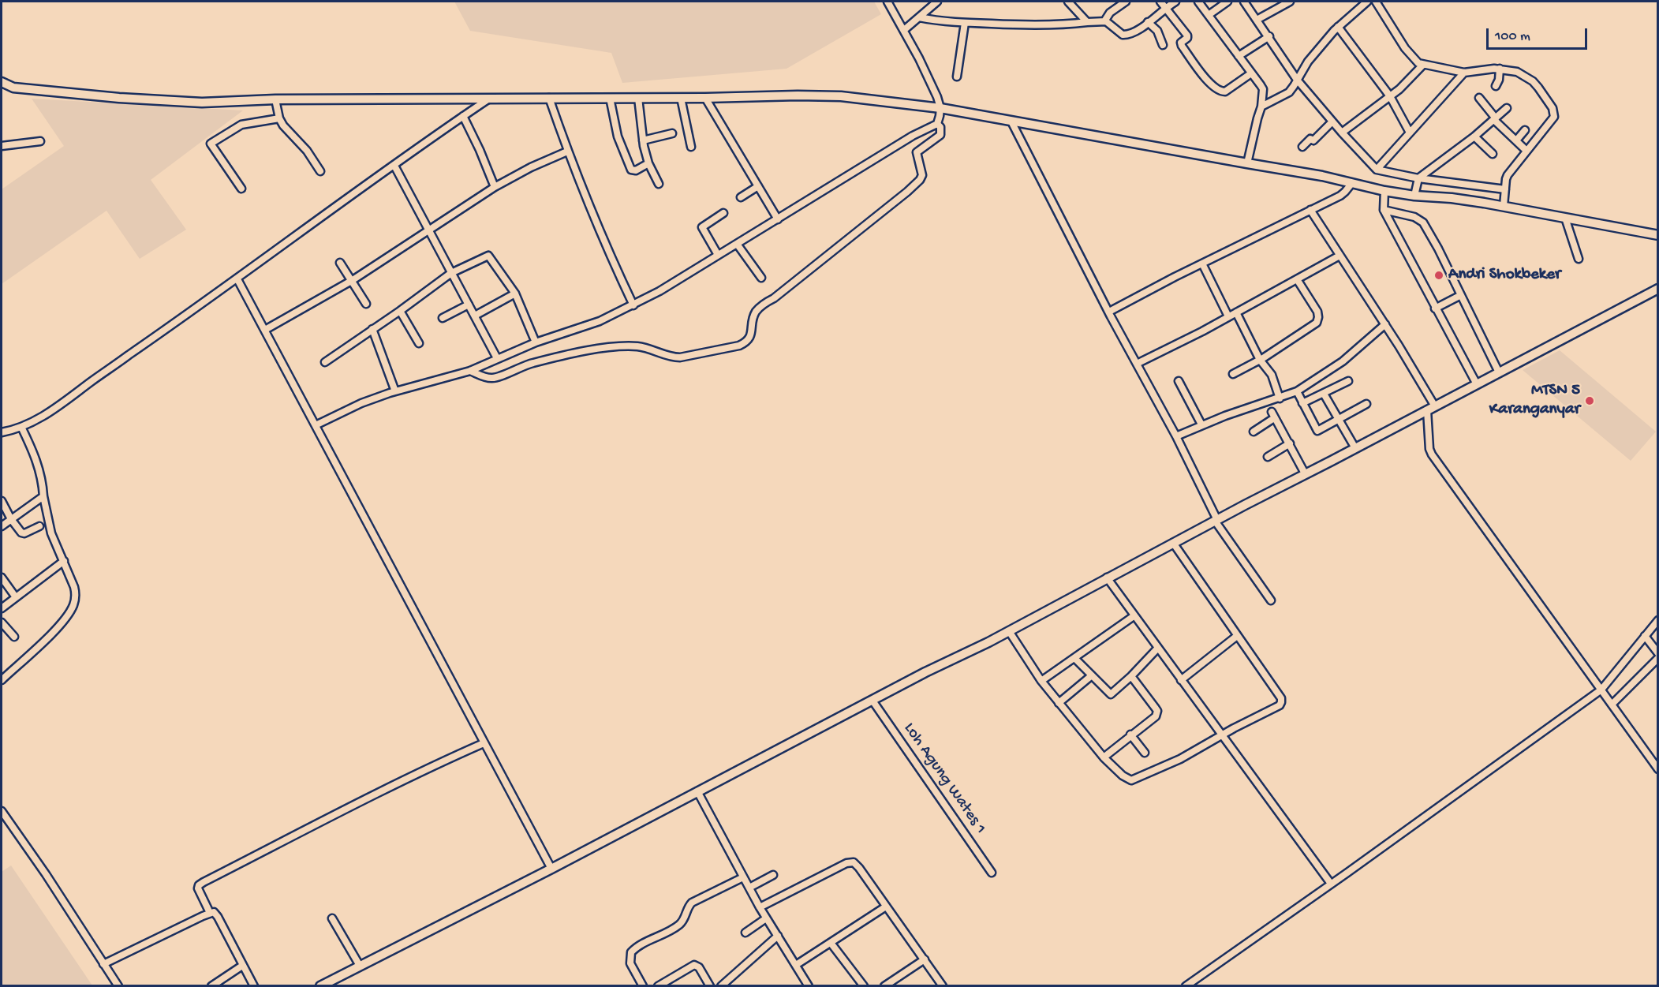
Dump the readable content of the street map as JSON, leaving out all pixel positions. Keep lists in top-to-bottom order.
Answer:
{
  "streets": {
    "street": ["Loh Agung Wates 1"]
  },
  "places": ["Andri Shokbeker", "MTSN 5 Karanganyar"],
  "scale_bar": "100 m"
}
